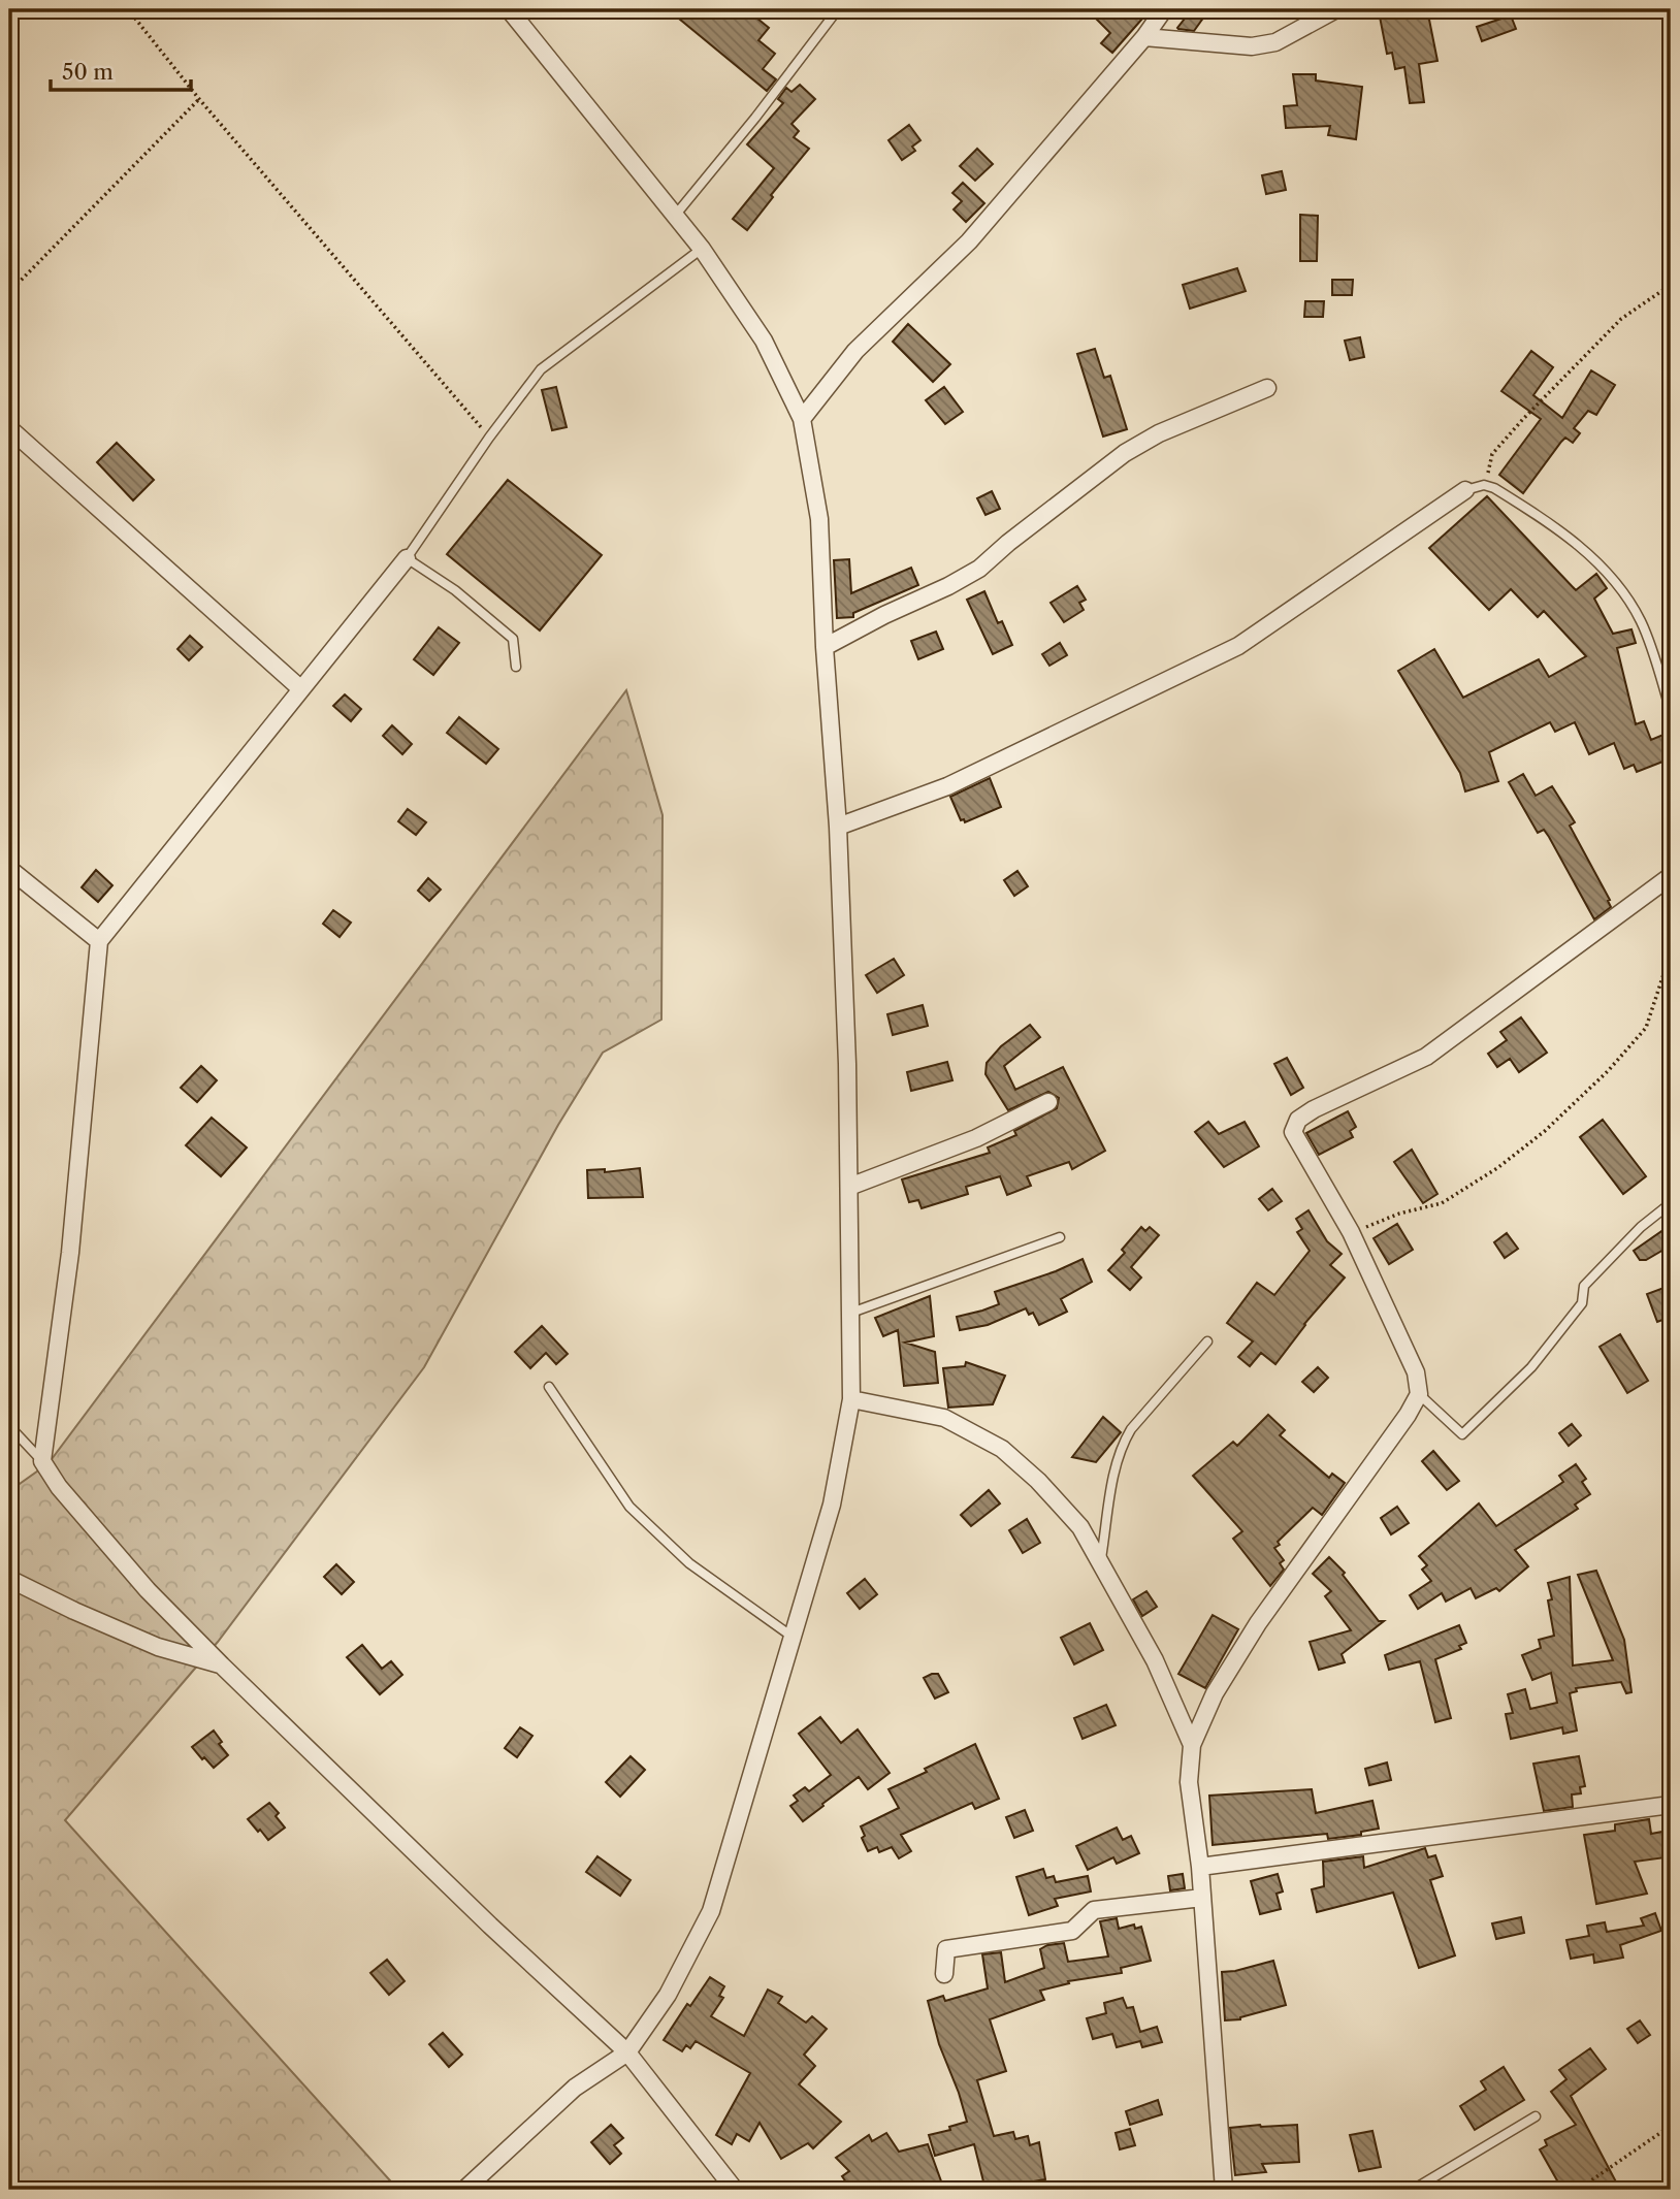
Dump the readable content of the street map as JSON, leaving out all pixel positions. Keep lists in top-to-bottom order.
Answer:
{
  "scale_bar": "50 m"
}
